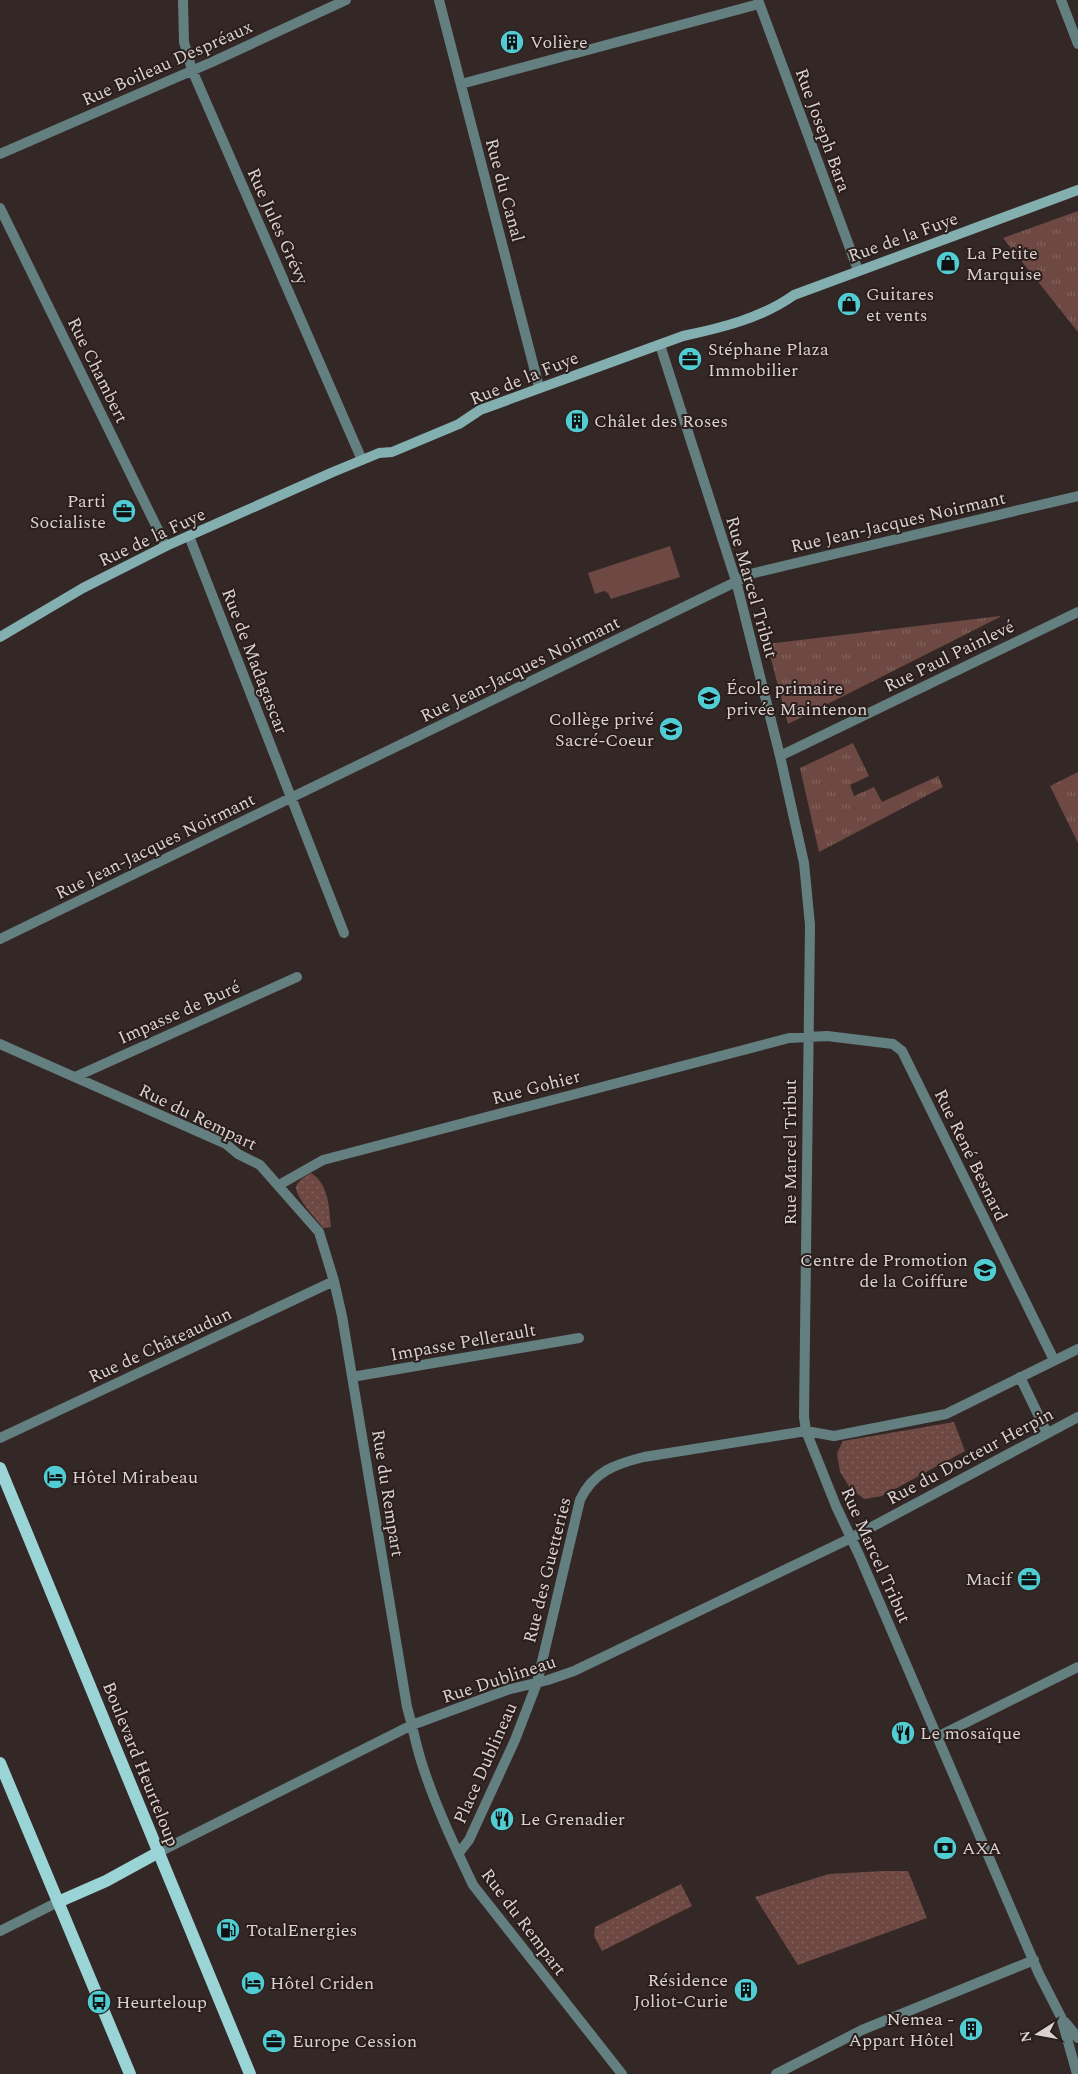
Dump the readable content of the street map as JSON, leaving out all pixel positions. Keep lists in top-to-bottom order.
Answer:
{
  "streets": {
    "main road": ["Boulevard Heurteloup"],
    "street": [
      "Rue Boileau Despréaux",
      "Rue Joseph Bara",
      "Rue du Canal",
      "Rue Jules Grévy",
      "Rue de la Fuye",
      "Rue Chambert",
      "Rue Jean-Jacques Noirmant",
      "Rue Marcel Tribut",
      "Rue Paul Painlevé",
      "Rue de Madagascar",
      "Impasse de Buré",
      "Rue Gohier",
      "Rue du Rempart",
      "Rue René Besnard",
      "Impasse Pellerault",
      "Rue de Châteaudun",
      "Rue du Docteur Herpin",
      "Rue des Guetteries",
      "Rue Dublineau",
      "Place Dublineau"
    ]
  },
  "crossings": [
    ["Rue Boileau Despréaux", "Rue Jules Grévy"],
    ["Rue Joseph Bara", "Rue de la Fuye"],
    ["Rue du Canal", "Rue de la Fuye"],
    ["Rue Jules Grévy", "Rue de la Fuye"],
    ["Rue de la Fuye", "Rue Chambert"],
    ["Rue de la Fuye", "Rue Marcel Tribut"],
    ["Rue de la Fuye", "Rue de Madagascar"],
    ["Rue Jean-Jacques Noirmant", "Rue Marcel Tribut"],
    ["Rue Jean-Jacques Noirmant", "Rue de Madagascar"],
    ["Rue Marcel Tribut", "Rue Paul Painlevé"],
    ["Rue Marcel Tribut", "Rue Gohier"],
    ["Rue Marcel Tribut", "Rue René Besnard"],
    ["Rue Marcel Tribut", "Rue du Docteur Herpin"],
    ["Rue Marcel Tribut", "Rue des Guetteries"],
    ["Rue Marcel Tribut", "Rue Dublineau"],
    ["Impasse de Buré", "Rue du Rempart"],
    ["Rue Gohier", "Rue du Rempart"],
    ["Rue Gohier", "Rue René Besnard"],
    ["Rue du Rempart", "Impasse Pellerault"],
    ["Rue du Rempart", "Rue de Châteaudun"],
    ["Rue du Rempart", "Rue Dublineau"],
    ["Rue du Rempart", "Place Dublineau"],
    ["Rue du Docteur Herpin", "Rue Dublineau"],
    ["Rue des Guetteries", "Rue Dublineau"],
    ["Rue des Guetteries", "Place Dublineau"],
    ["Rue Dublineau", "Place Dublineau"],
    ["Rue Dublineau", "Boulevard Heurteloup"]
  ],
  "places": {
    "building": [
      "Volière",
      "Châlet des Roses",
      "Résidence Joliot-Curie",
      "Nemea - Appart Hôtel"
    ],
    "shop": ["La Petite Marquise", "Guitares et vents"],
    "office": [
      "Stéphane Plaza Immobilier",
      "Parti Socialiste",
      "Macif",
      "Europe Cession"
    ],
    "school or university": ["École primaire privée Maintenon", "Collège privé Sacré-Coeur", "Centre de Promotion de la Coiffure"],
    "hotel": ["Hôtel Mirabeau", "Hôtel Criden"],
    "restaurant": ["Le mosaïque", "Le Grenadier"],
    "bank": ["AXA"],
    "fuel station": ["TotalEnergies"],
    "bus stop": ["Heurteloup"]
  },
  "north": "left"
}
